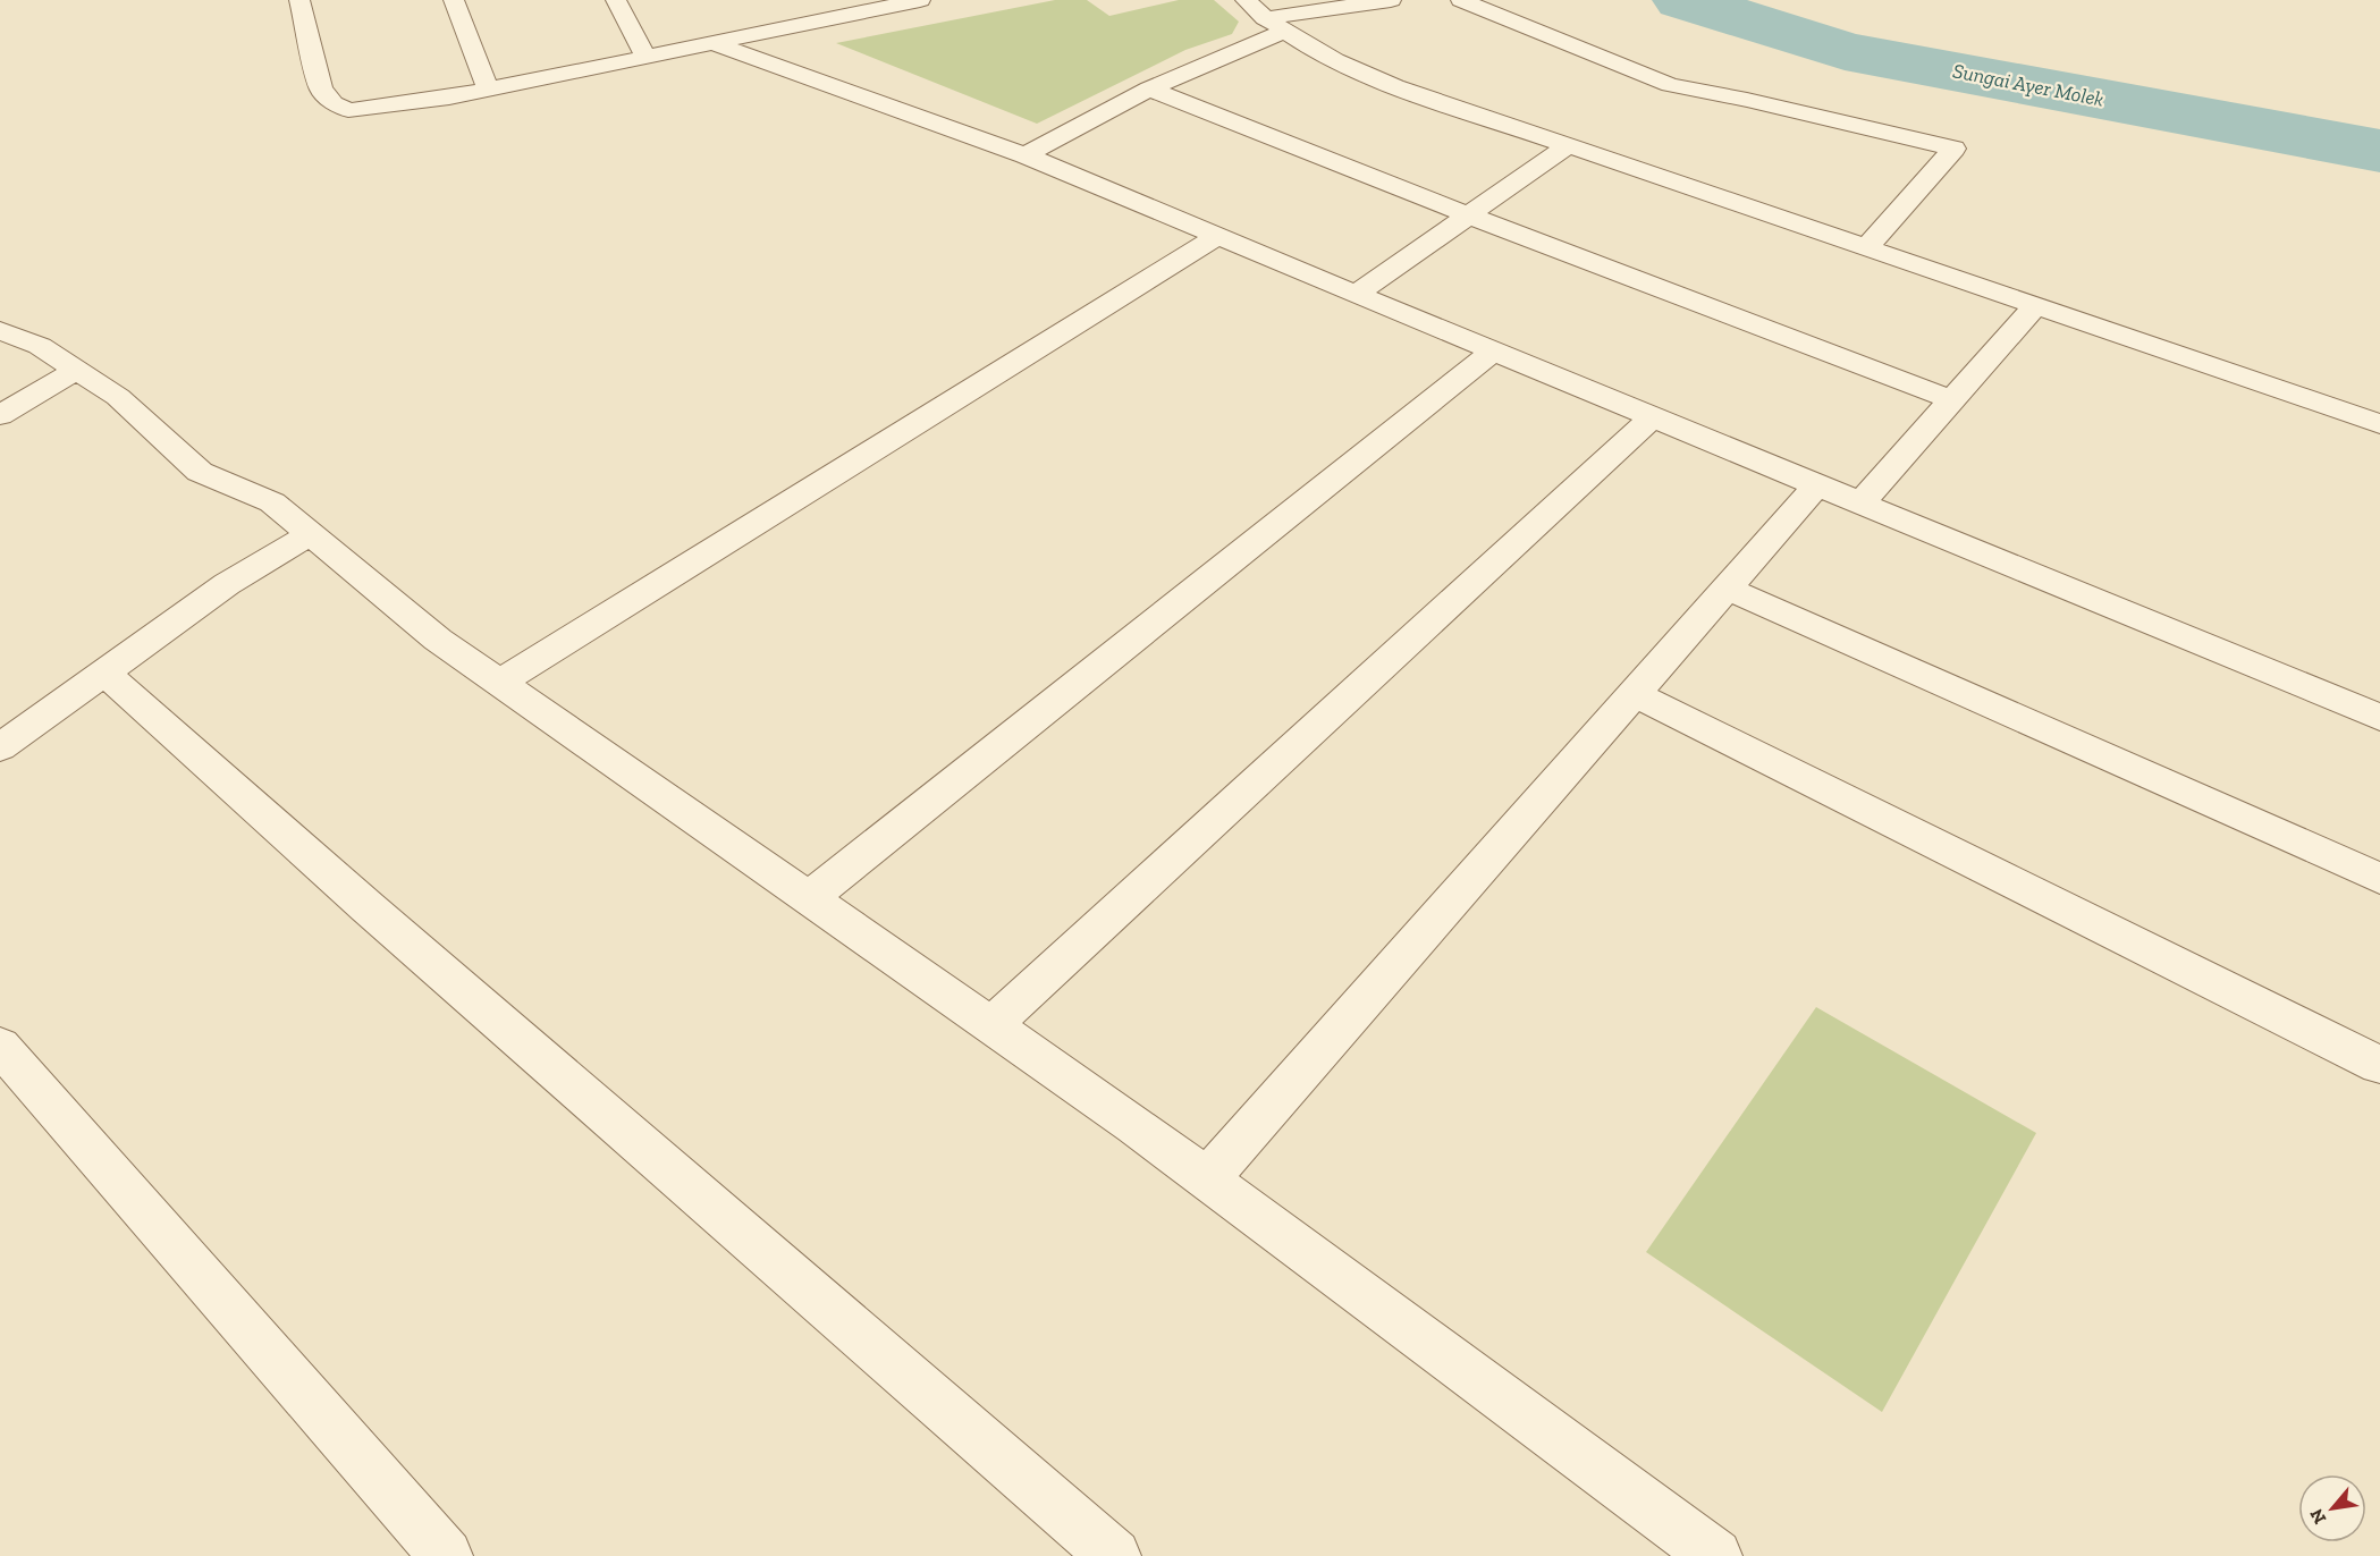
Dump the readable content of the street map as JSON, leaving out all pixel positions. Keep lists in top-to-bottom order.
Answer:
{
  "water": ["Sungai Ayer Molek"],
  "north": "bottom left"
}
